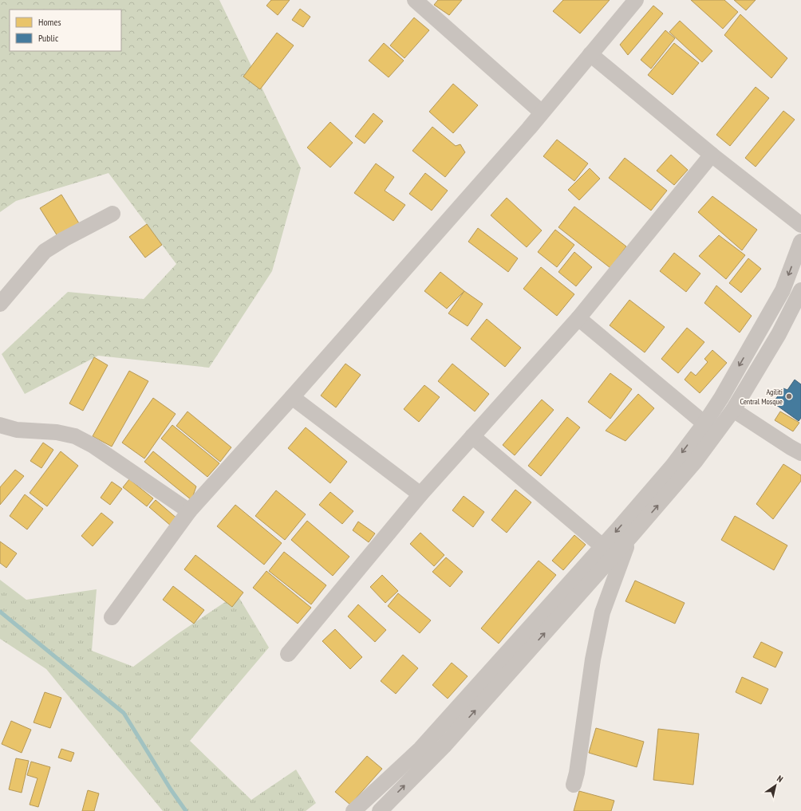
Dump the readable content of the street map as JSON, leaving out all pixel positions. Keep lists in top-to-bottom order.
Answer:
{
  "places": ["Agiliti Central Mosque"],
  "legend": ["Homes", "Public"],
  "north": "top right"
}
